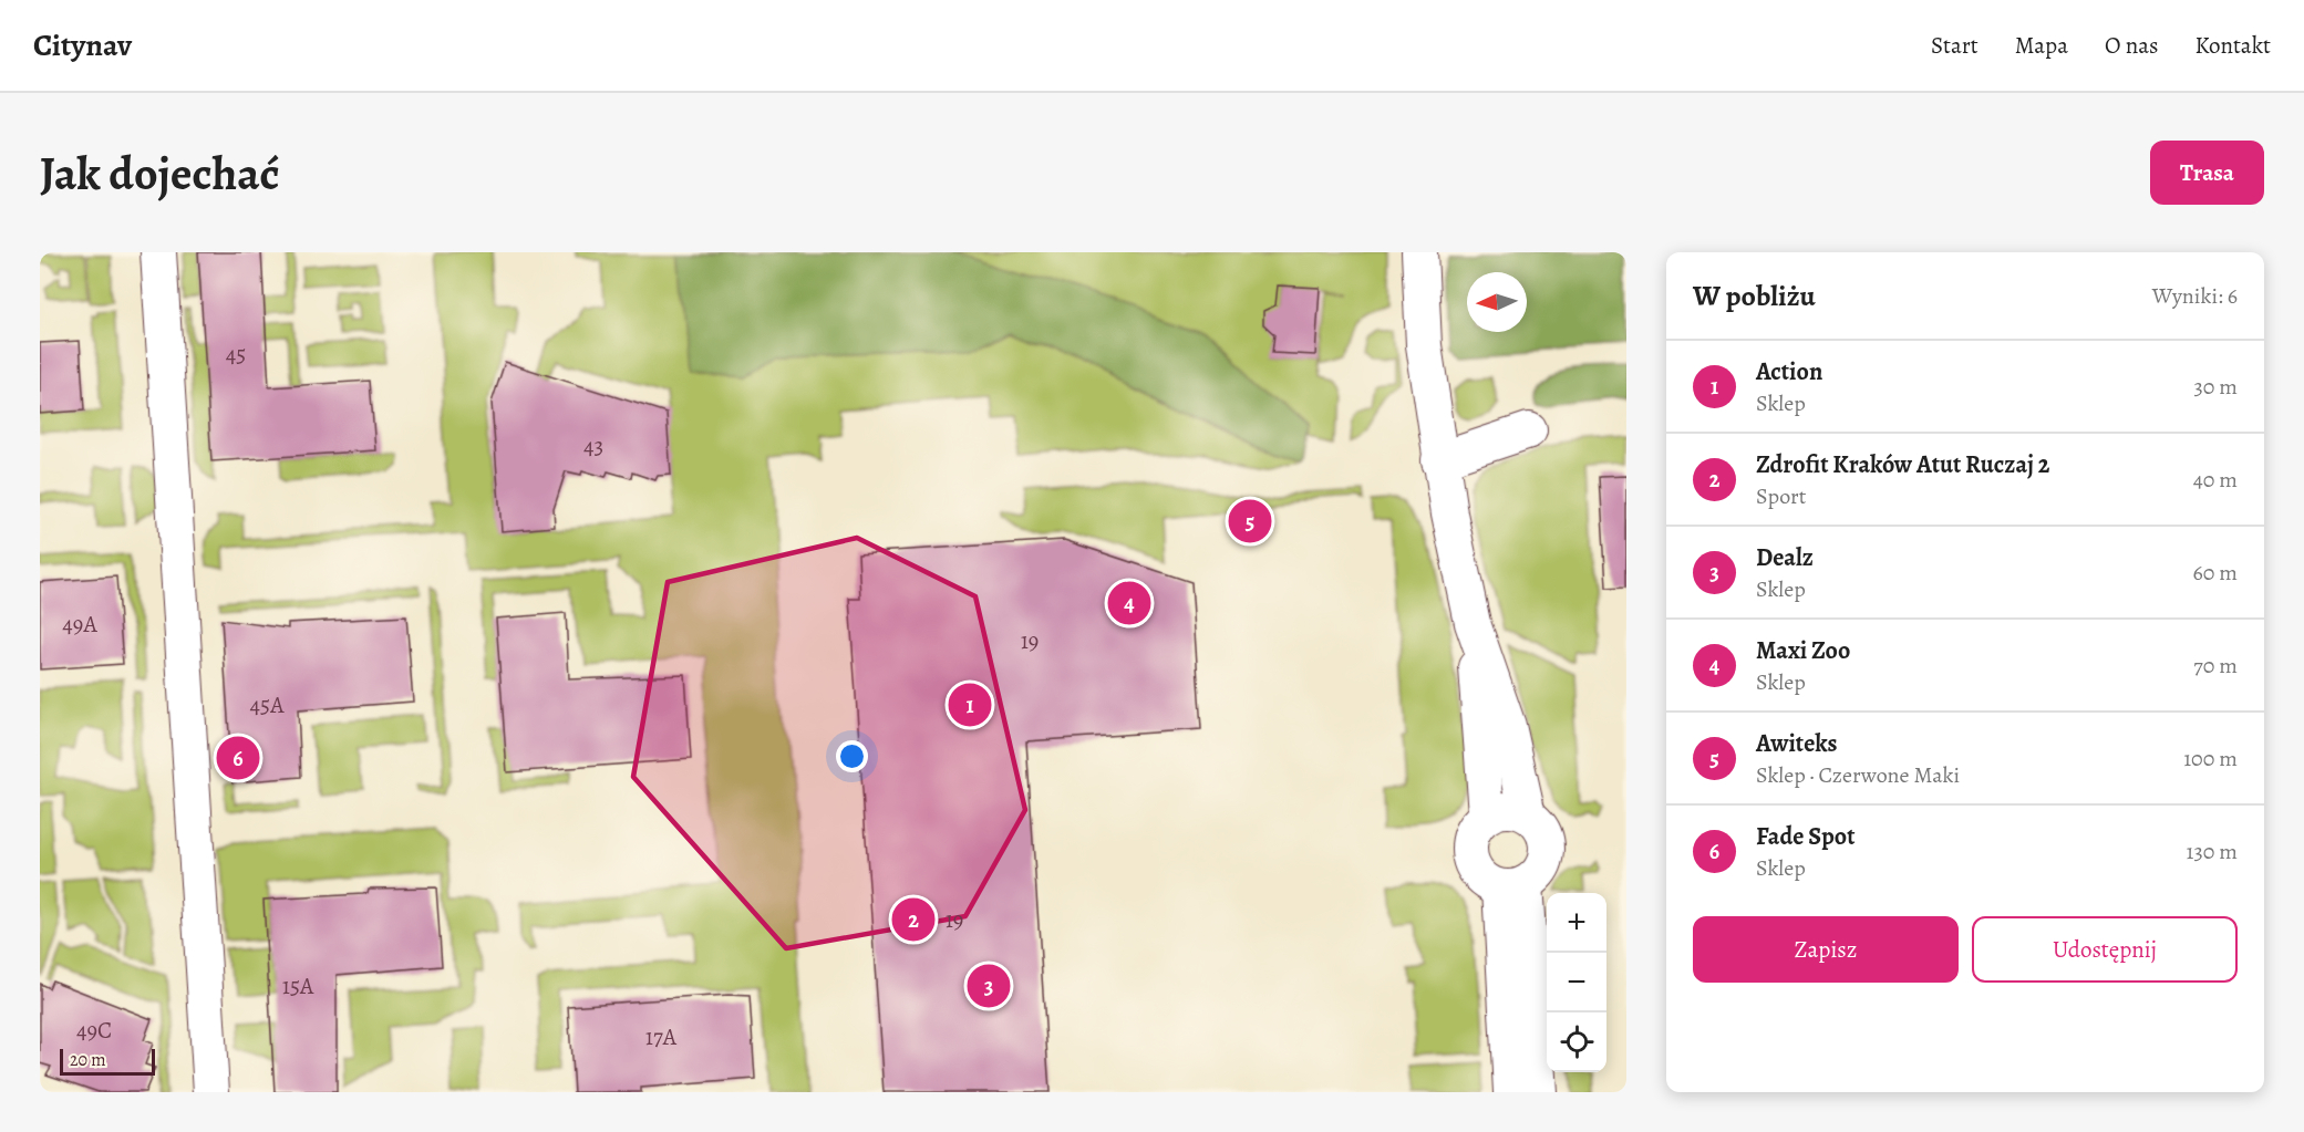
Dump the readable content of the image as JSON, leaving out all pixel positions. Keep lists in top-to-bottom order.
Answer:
{
  "house_numbers": [
    "45",
    "43",
    "49A",
    "19",
    "45A",
    "19",
    "15A",
    "49C",
    "17A"
  ],
  "scale_bar": "20 m",
  "north": "left",
  "page": {
    "header": "Citynav",
    "nav": [
      "Start",
      "Mapa",
      "O nas",
      "Kontakt"
    ],
    "buttons": [
      "Trasa",
      ["Zapisz", "Udostępnij"]
    ],
    "title": "Jak dojechać",
    "heading": ["W pobliżu", "Wyniki: 6"],
    "list": [
      {
        "mark": "1",
        "name": "Action",
        "note": "Sklep",
        "value": "30 m"
      },
      {
        "mark": "2",
        "name": "Zdrofit Kraków Atut Ruczaj 2",
        "note": "Sport",
        "value": "40 m"
      },
      {
        "mark": "3",
        "name": "Dealz",
        "note": "Sklep",
        "value": "60 m"
      },
      {
        "mark": "4",
        "name": "Maxi Zoo",
        "note": "Sklep",
        "value": "70 m"
      },
      {
        "mark": "5",
        "name": "Awiteks",
        "note": "Sklep · Czerwone Maki",
        "value": "100 m"
      },
      {
        "mark": "6",
        "name": "Fade Spot",
        "note": "Sklep",
        "value": "130 m"
      }
    ],
    "pins": [
      "5",
      "4",
      "1",
      "6",
      "2",
      "3"
    ],
    "map_buttons": ["+", "−"],
    "scale": "20 m"
  }
}
